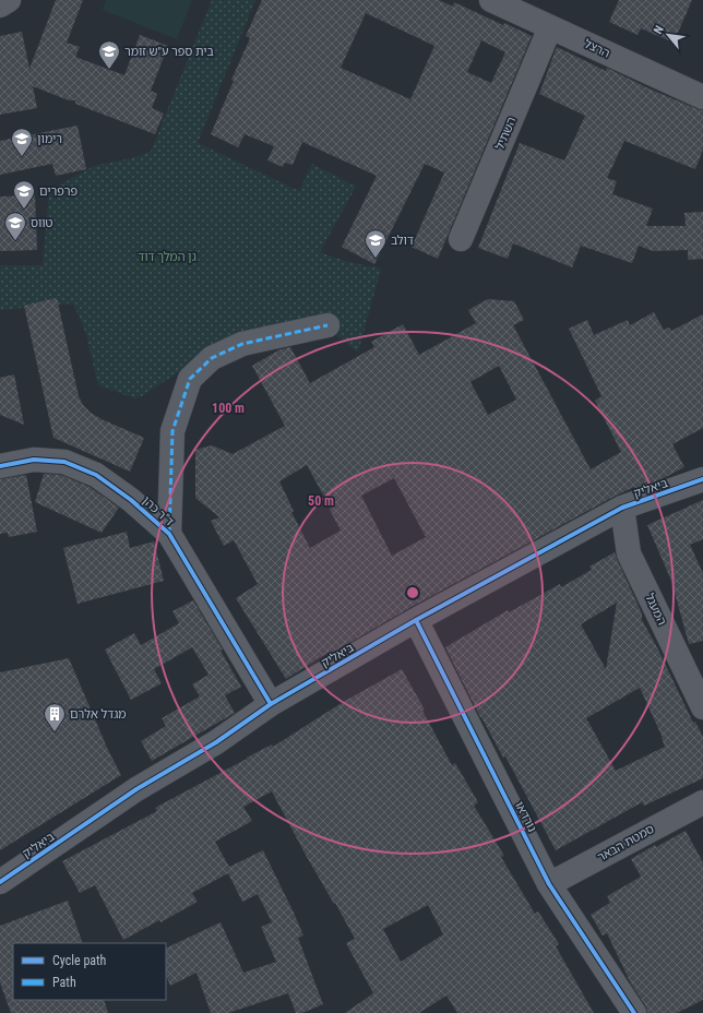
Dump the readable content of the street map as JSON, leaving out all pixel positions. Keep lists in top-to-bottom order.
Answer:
{
  "streets": {
    "street": [
      "הרצל",
      "השתיל",
      "ביאליק",
      "ד\"ר כהן",
      "המעגל",
      "נורדאו",
      "סמטת הבאר"
    ]
  },
  "crossings": [
    ["הרצל", "השתיל"],
    ["ביאליק", "ד\"ר כהן"],
    ["ביאליק", "המעגל"],
    ["ביאליק", "נורדאו"],
    ["נורדאו", "סמטת הבאר"]
  ],
  "parks": ["גן המלך דוד"],
  "places": {
    "school or university": [
      "בית ספר ע\"ש זומר",
      "רימון",
      "פרפרים",
      "טווס",
      "דולב"
    ],
    "building": ["מגדל אלרם"]
  },
  "legend": ["Cycle path", "Path"],
  "north": "top left",
  "rings": ["100 m", "50 m"]
}
